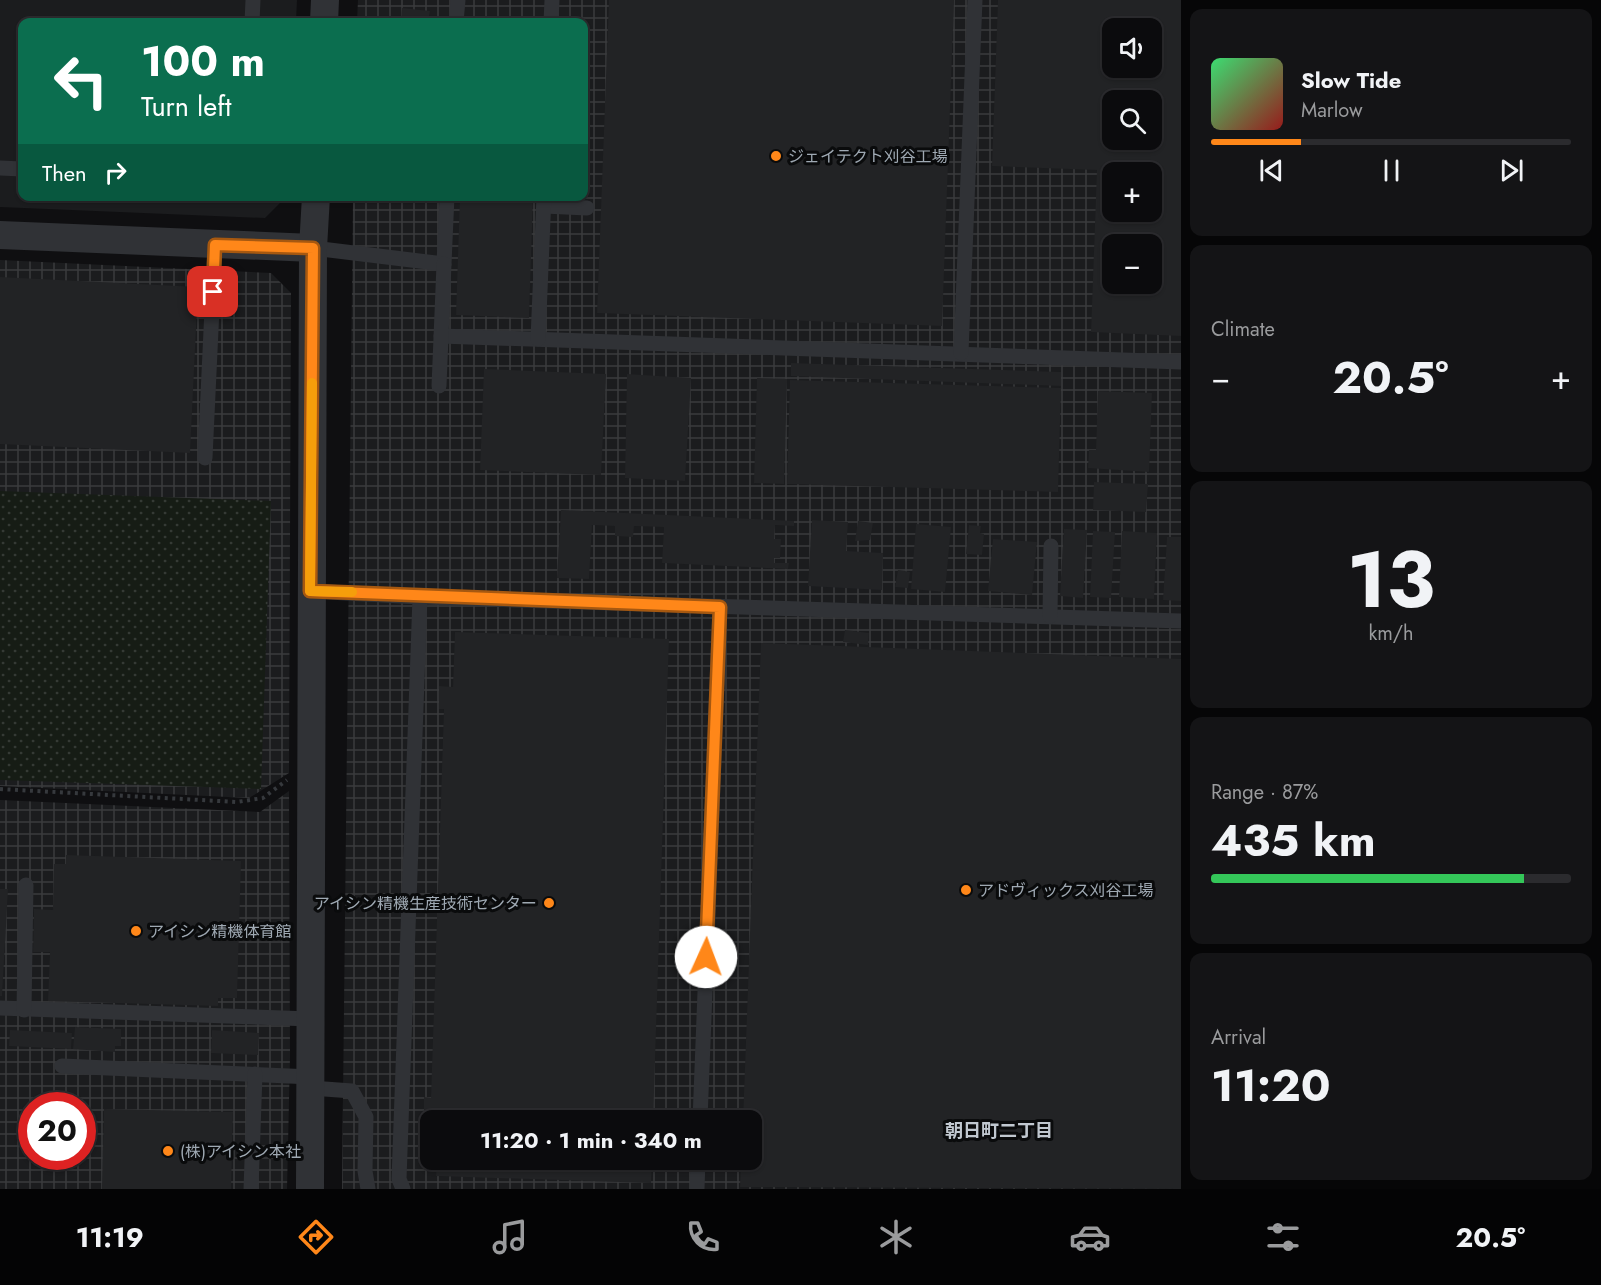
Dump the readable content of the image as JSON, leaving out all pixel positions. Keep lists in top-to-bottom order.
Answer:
{
  "districts": ["朝日町二丁目"],
  "places": [
    "ジェイテクト刈谷工場",
    "アドヴィックス刈谷工場",
    "アイシン精機生産技術センター",
    "アイシン精機体育館",
    "(株)アイシン本社"
  ],
  "page": {
    "map_buttons": ["+", "−"],
    "turn": ["100 m", "Turn left"],
    "song": ["Slow Tide", "Marlow"],
    "then": "Then",
    "tile": [
      "Climate",
      ["13", "km/h"],
      ["Range · 87%", "435 km"],
      ["Arrival", "11:20"]
    ],
    "heat": ["−", "20.5°", "+"],
    "limit": "20",
    "trip": "11:20 · 1 min · 340 m",
    "tabs": ["11:19", "20.5°"]
  }
}
